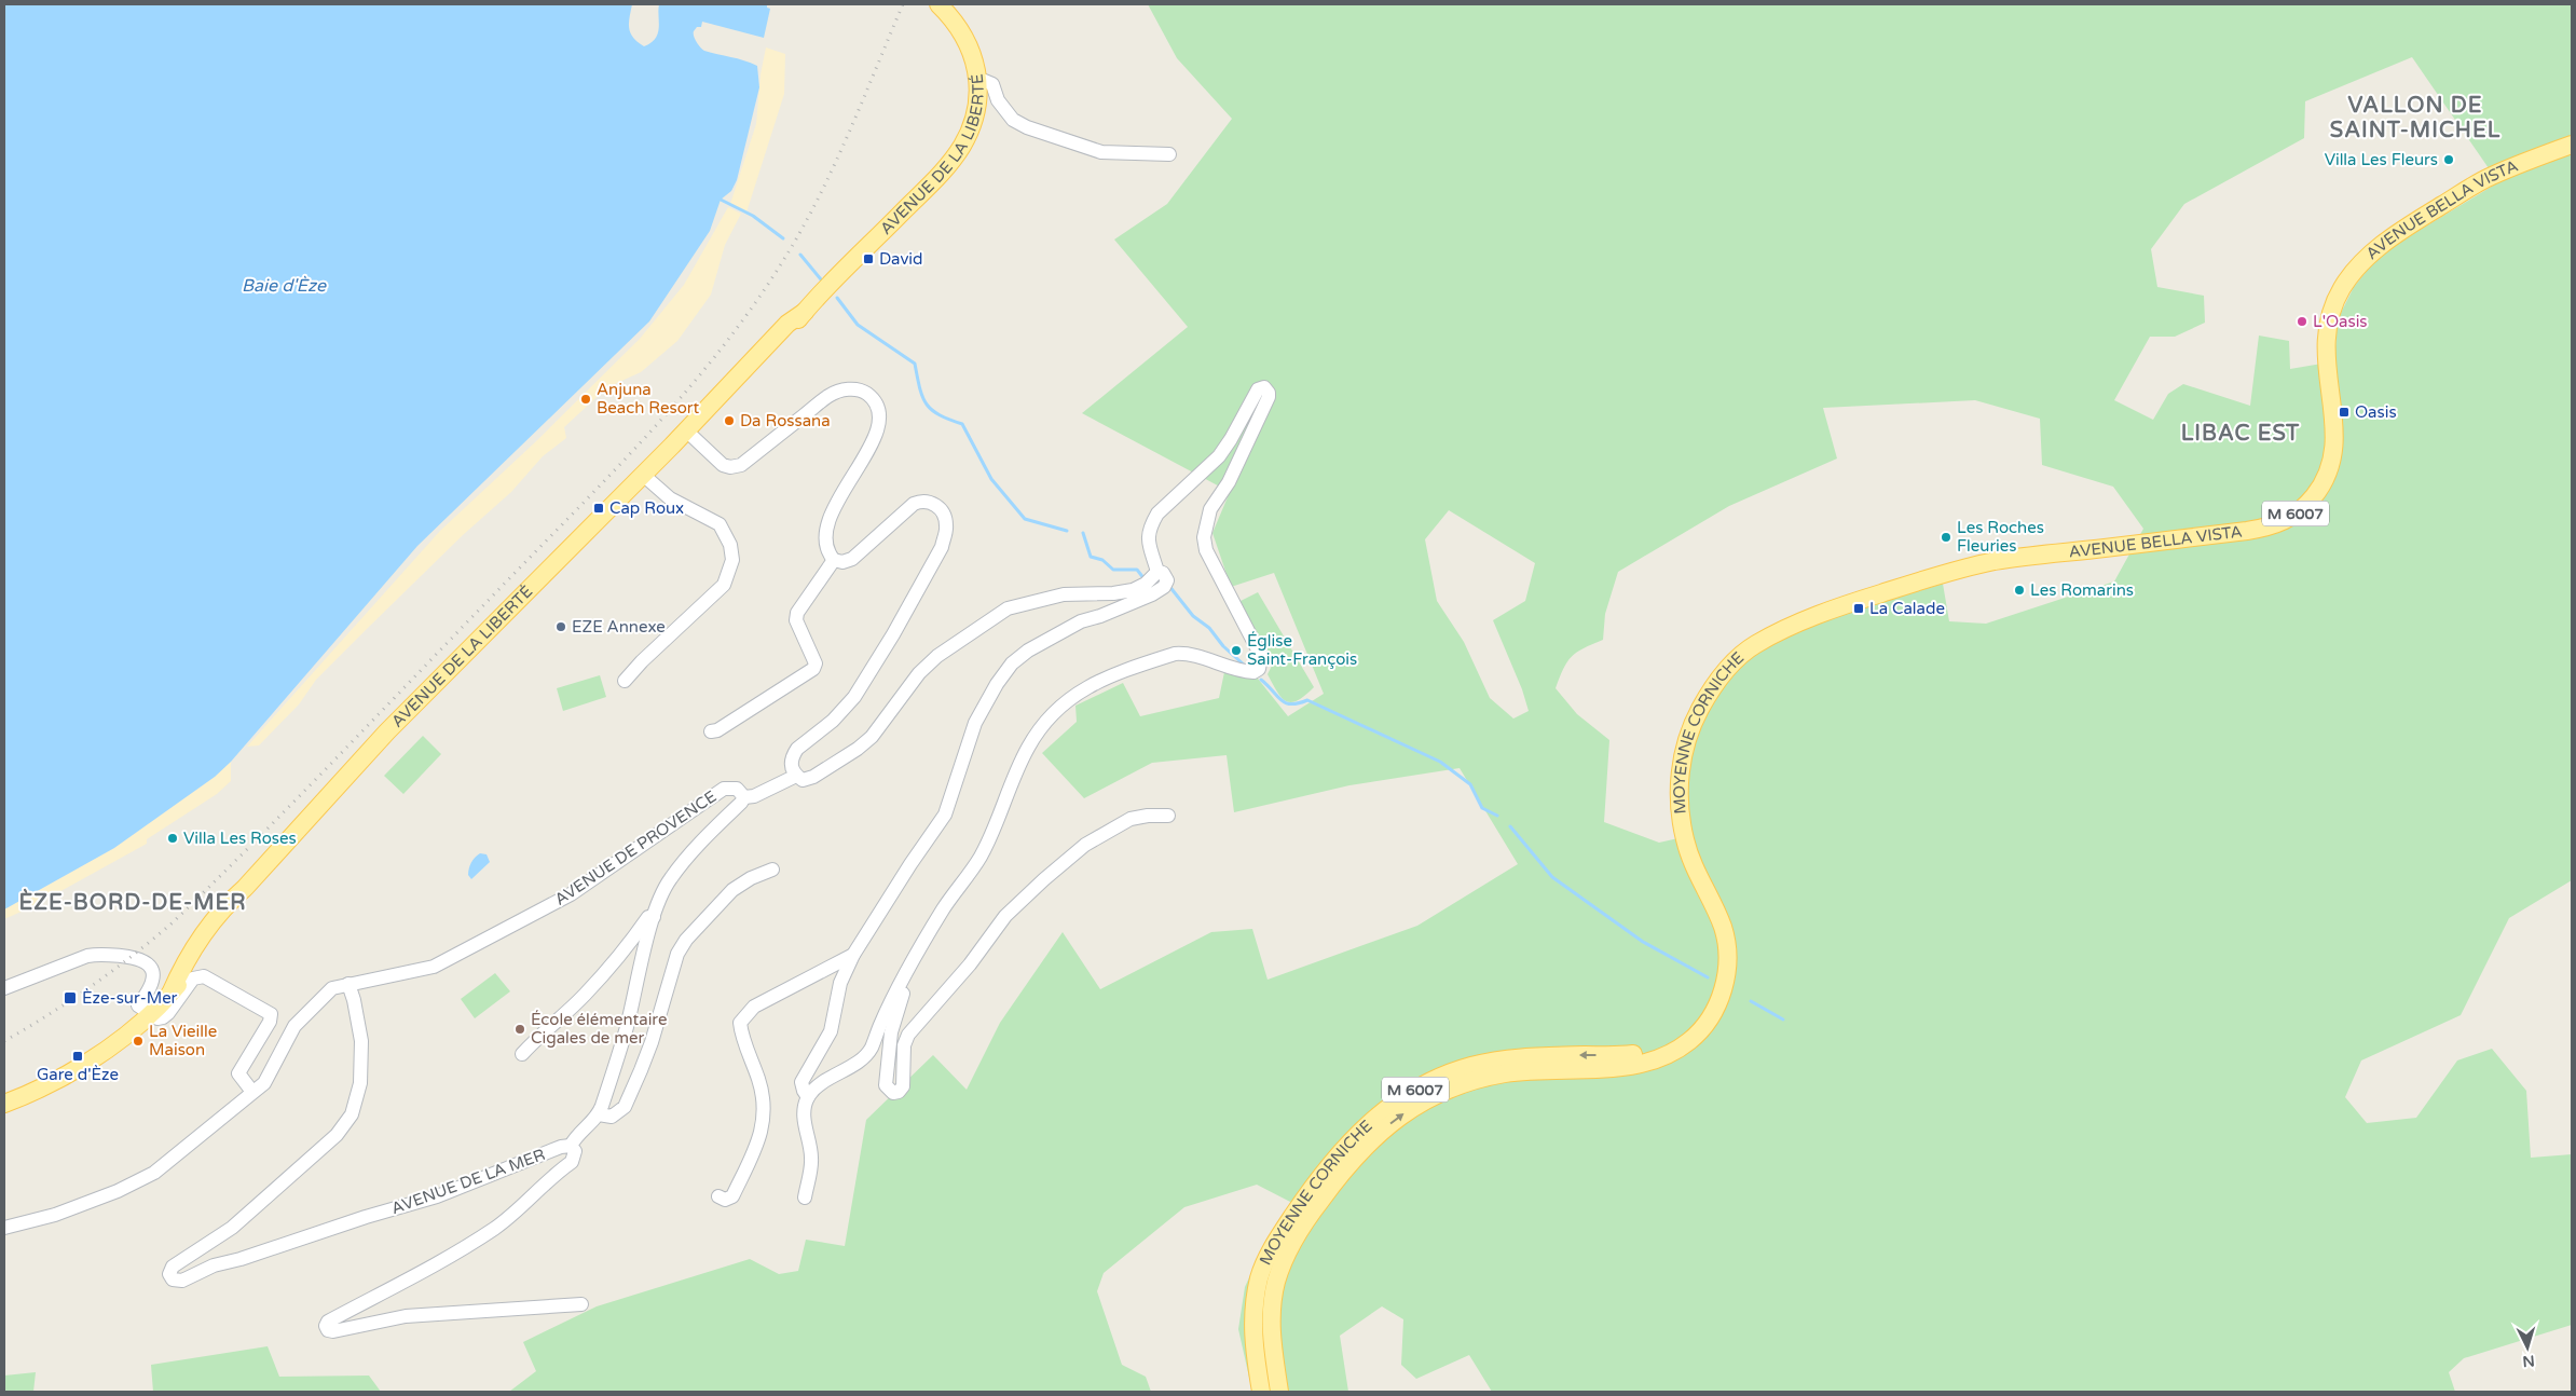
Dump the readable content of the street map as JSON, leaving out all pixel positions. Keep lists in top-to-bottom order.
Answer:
{
  "streets": {
    "main road": [
      "AVENUE DE LA LIBERTÉ",
      "AVENUE BELLA VISTA",
      "M 6007",
      "MOYENNE CORNICHE"
    ],
    "street": ["AVENUE DE PROVENCE", "AVENUE DE LA MER"]
  },
  "crossings": [
    ["AVENUE BELLA VISTA", "MOYENNE CORNICHE"],
    ["AVENUE DE PROVENCE", "AVENUE DE LA MER"]
  ],
  "districts": ["VALLON DE SAINT-MICHEL", "LIBAC EST", "ÈZE-BORD-DE-MER"],
  "water": ["Baie d'Èze"],
  "places": {
    "other": [
      "Villa Les Fleurs",
      "L'Oasis",
      "Anjuna Beach Resort",
      "Da Rossana",
      "Les Roches Fleuries",
      "Les Romarins",
      "EZE Annexe",
      "Église Saint-François",
      "Villa Les Roses",
      "École élémentaire Cigales de mer",
      "La Vieille Maison"
    ],
    "transit": [
      "David",
      "Oasis",
      "Cap Roux",
      "La Calade",
      "Èze-sur-Mer",
      "Gare d'Èze"
    ]
  },
  "north": "bottom"
}
